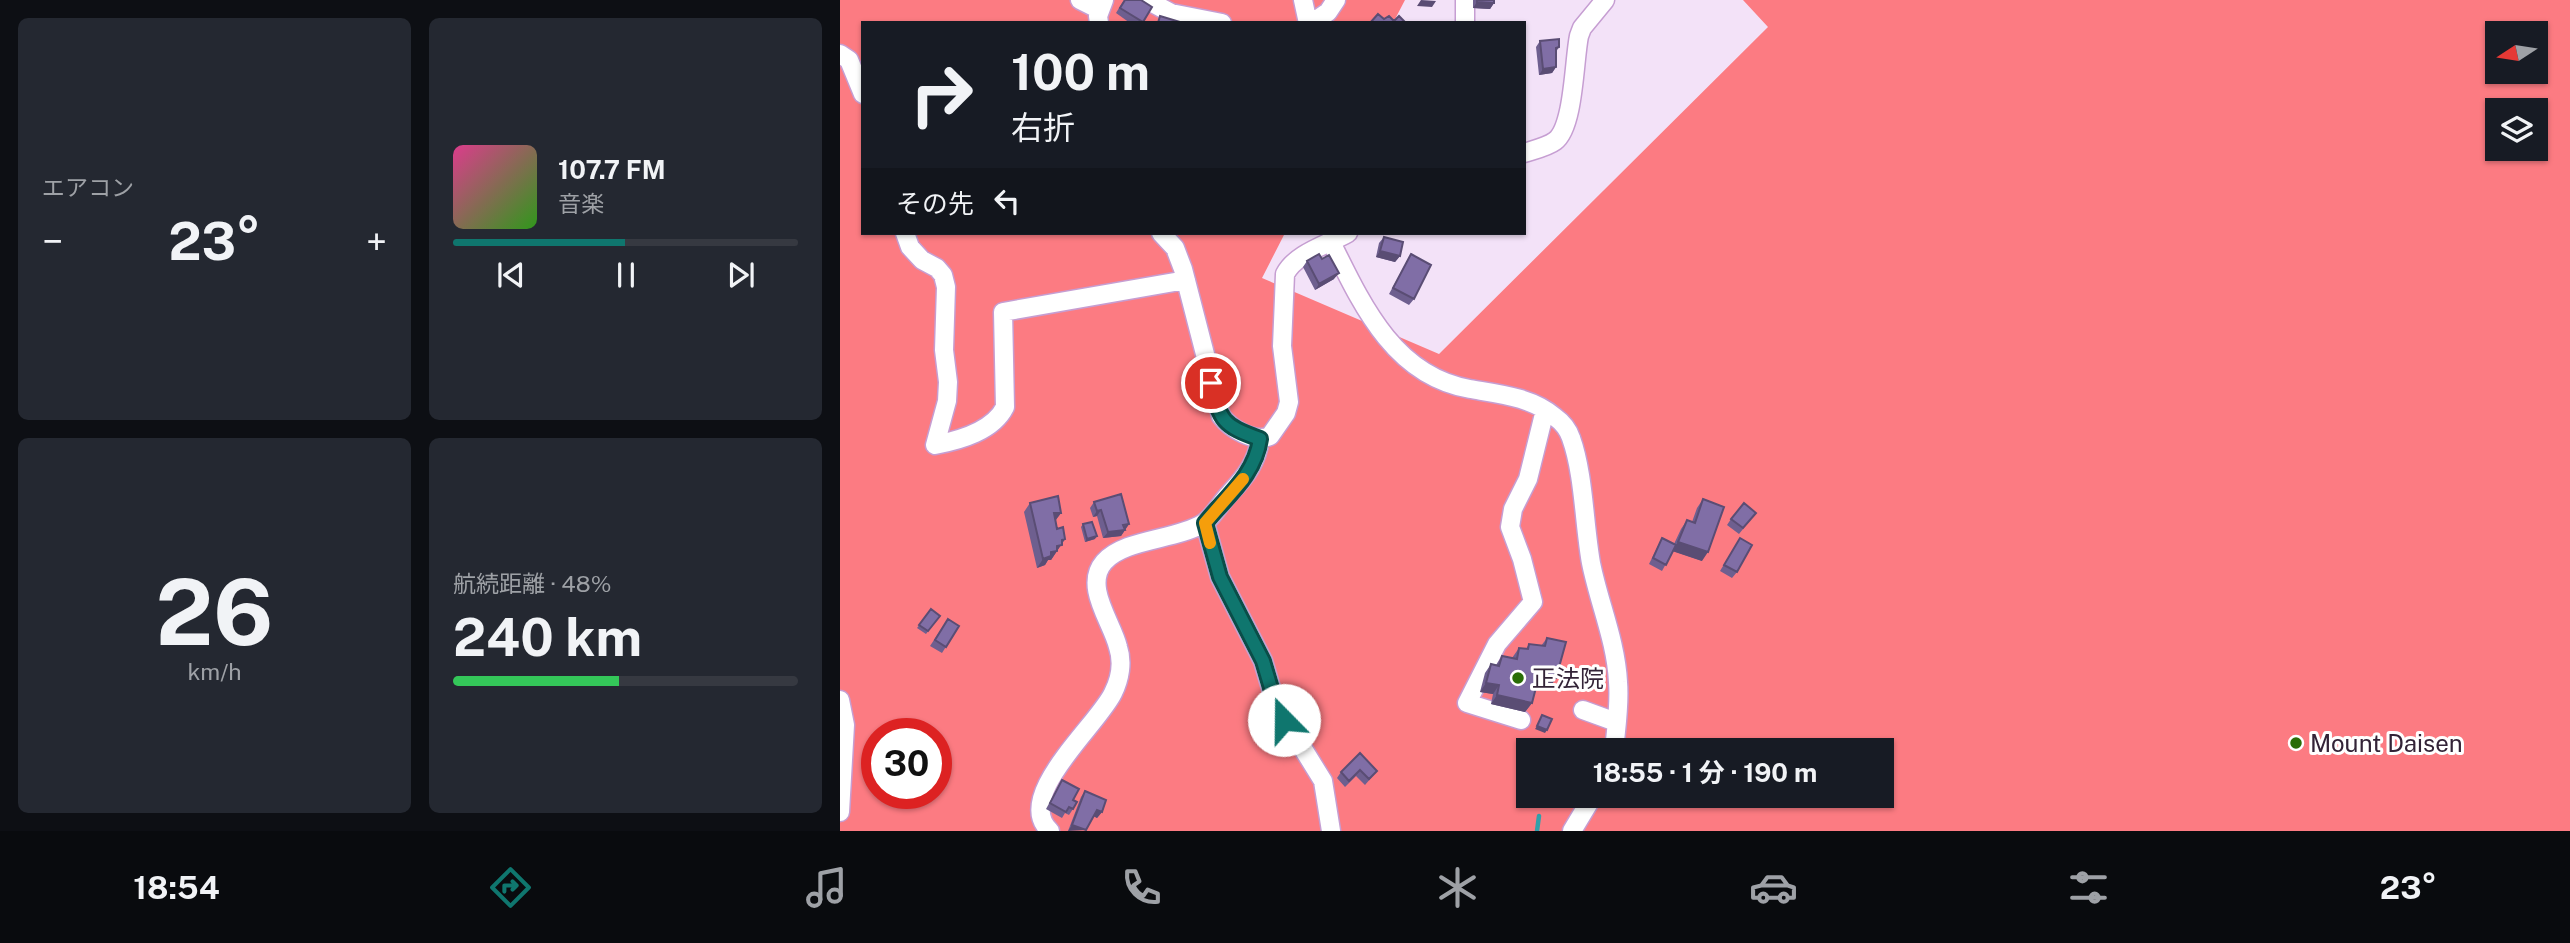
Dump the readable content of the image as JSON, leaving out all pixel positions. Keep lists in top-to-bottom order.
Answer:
{
  "places": ["正法院", "Mount Daisen"],
  "north": "left",
  "page": {
    "tile": [
      "エアコン",
      ["26", "km/h"],
      ["航続距離 · 48%", "240 km"]
    ],
    "turn": ["100 m", "右折"],
    "song": ["107.7 FM", "音楽"],
    "then": "その先",
    "heat": ["−", "23°", "+"],
    "limit": "30",
    "trip": "18:55 · 1 分 · 190 m",
    "tabs": ["18:54", "23°"]
  }
}
